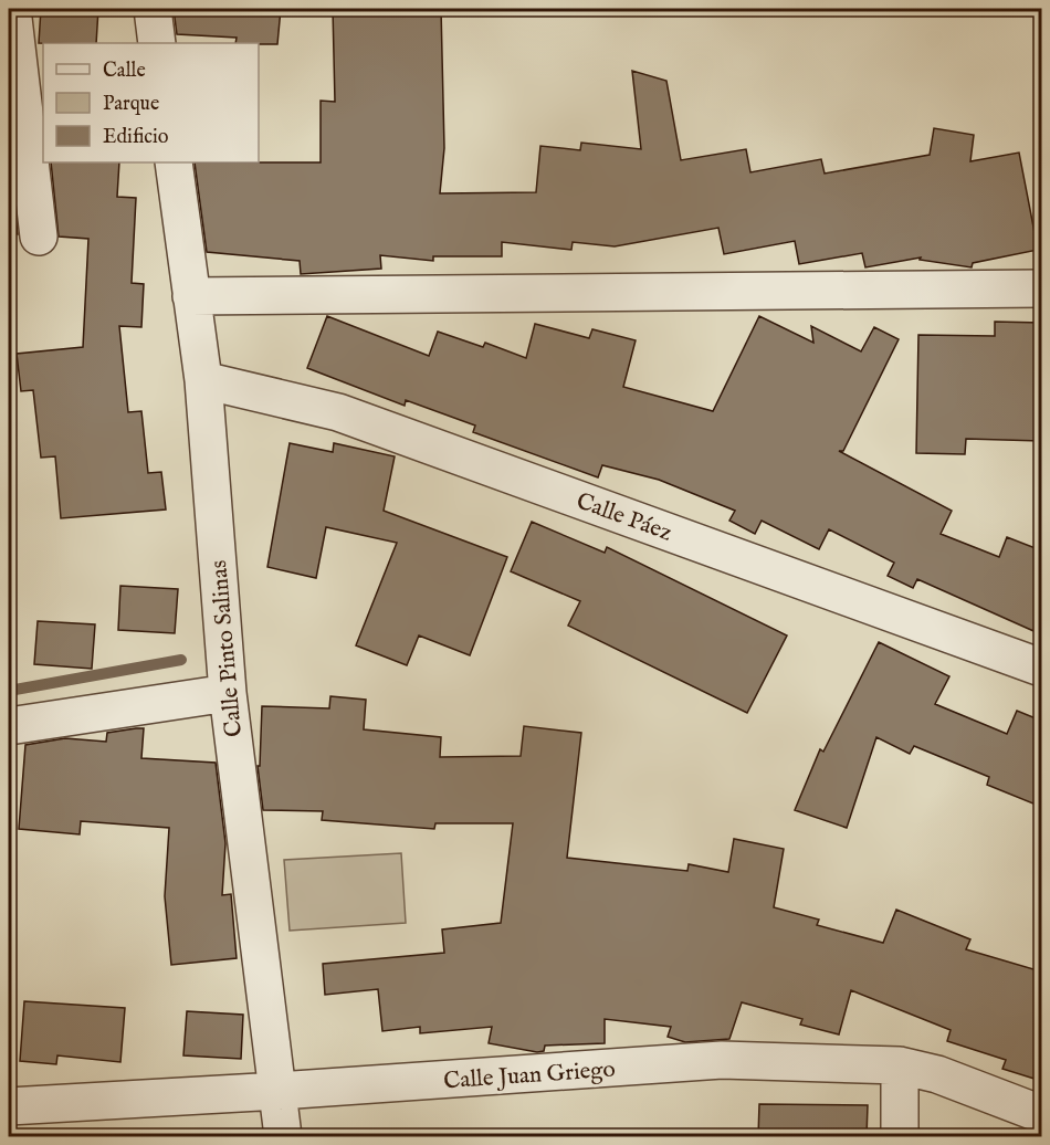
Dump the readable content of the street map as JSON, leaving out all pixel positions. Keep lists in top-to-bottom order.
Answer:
{
  "streets": {
    "street": ["Calle Páez", "Calle Pinto Salinas", "Calle Juan Griego"]
  },
  "crossings": [
    ["Calle Páez", "Calle Pinto Salinas"],
    ["Calle Pinto Salinas", "Calle Juan Griego"]
  ],
  "legend": ["Calle", "Parque", "Edificio"]
}
